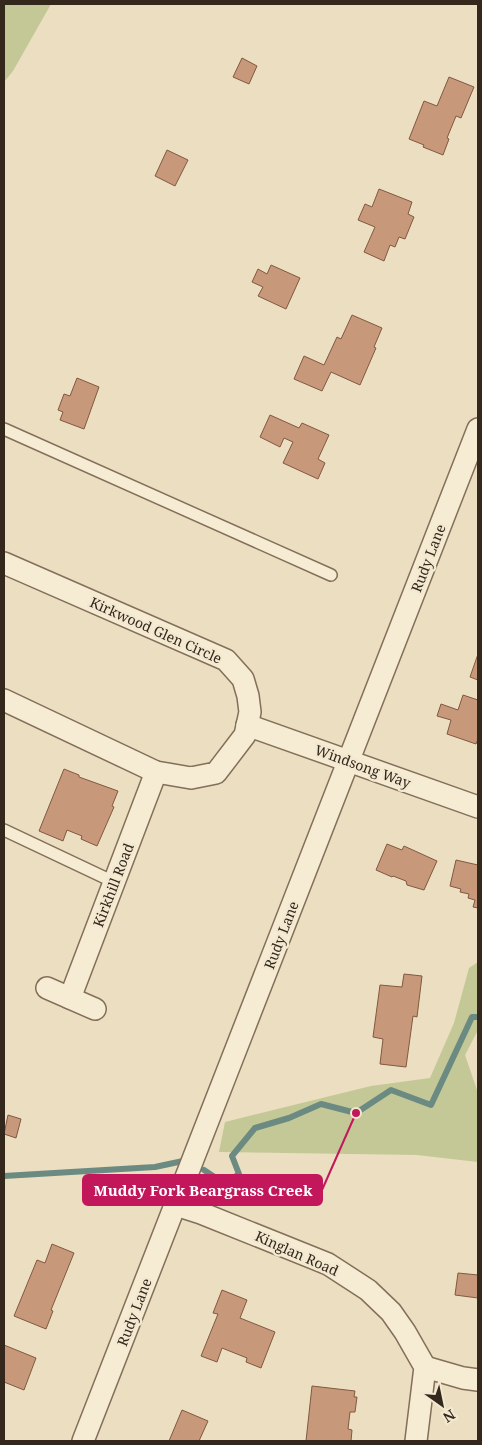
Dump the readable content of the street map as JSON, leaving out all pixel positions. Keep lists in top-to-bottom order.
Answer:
{
  "streets": {
    "street": [
      "Rudy Lane",
      "Kirkwood Glen Circle",
      "Windsong Way",
      "Kirkhill Road",
      "Kinglan Road"
    ]
  },
  "crossings": [
    ["Rudy Lane", "Windsong Way"],
    ["Rudy Lane", "Kinglan Road"],
    ["Kirkwood Glen Circle", "Windsong Way"],
    ["Kirkwood Glen Circle", "Kirkhill Road"]
  ],
  "places": ["Muddy Fork Beargrass Creek"],
  "north": "bottom right"
}
